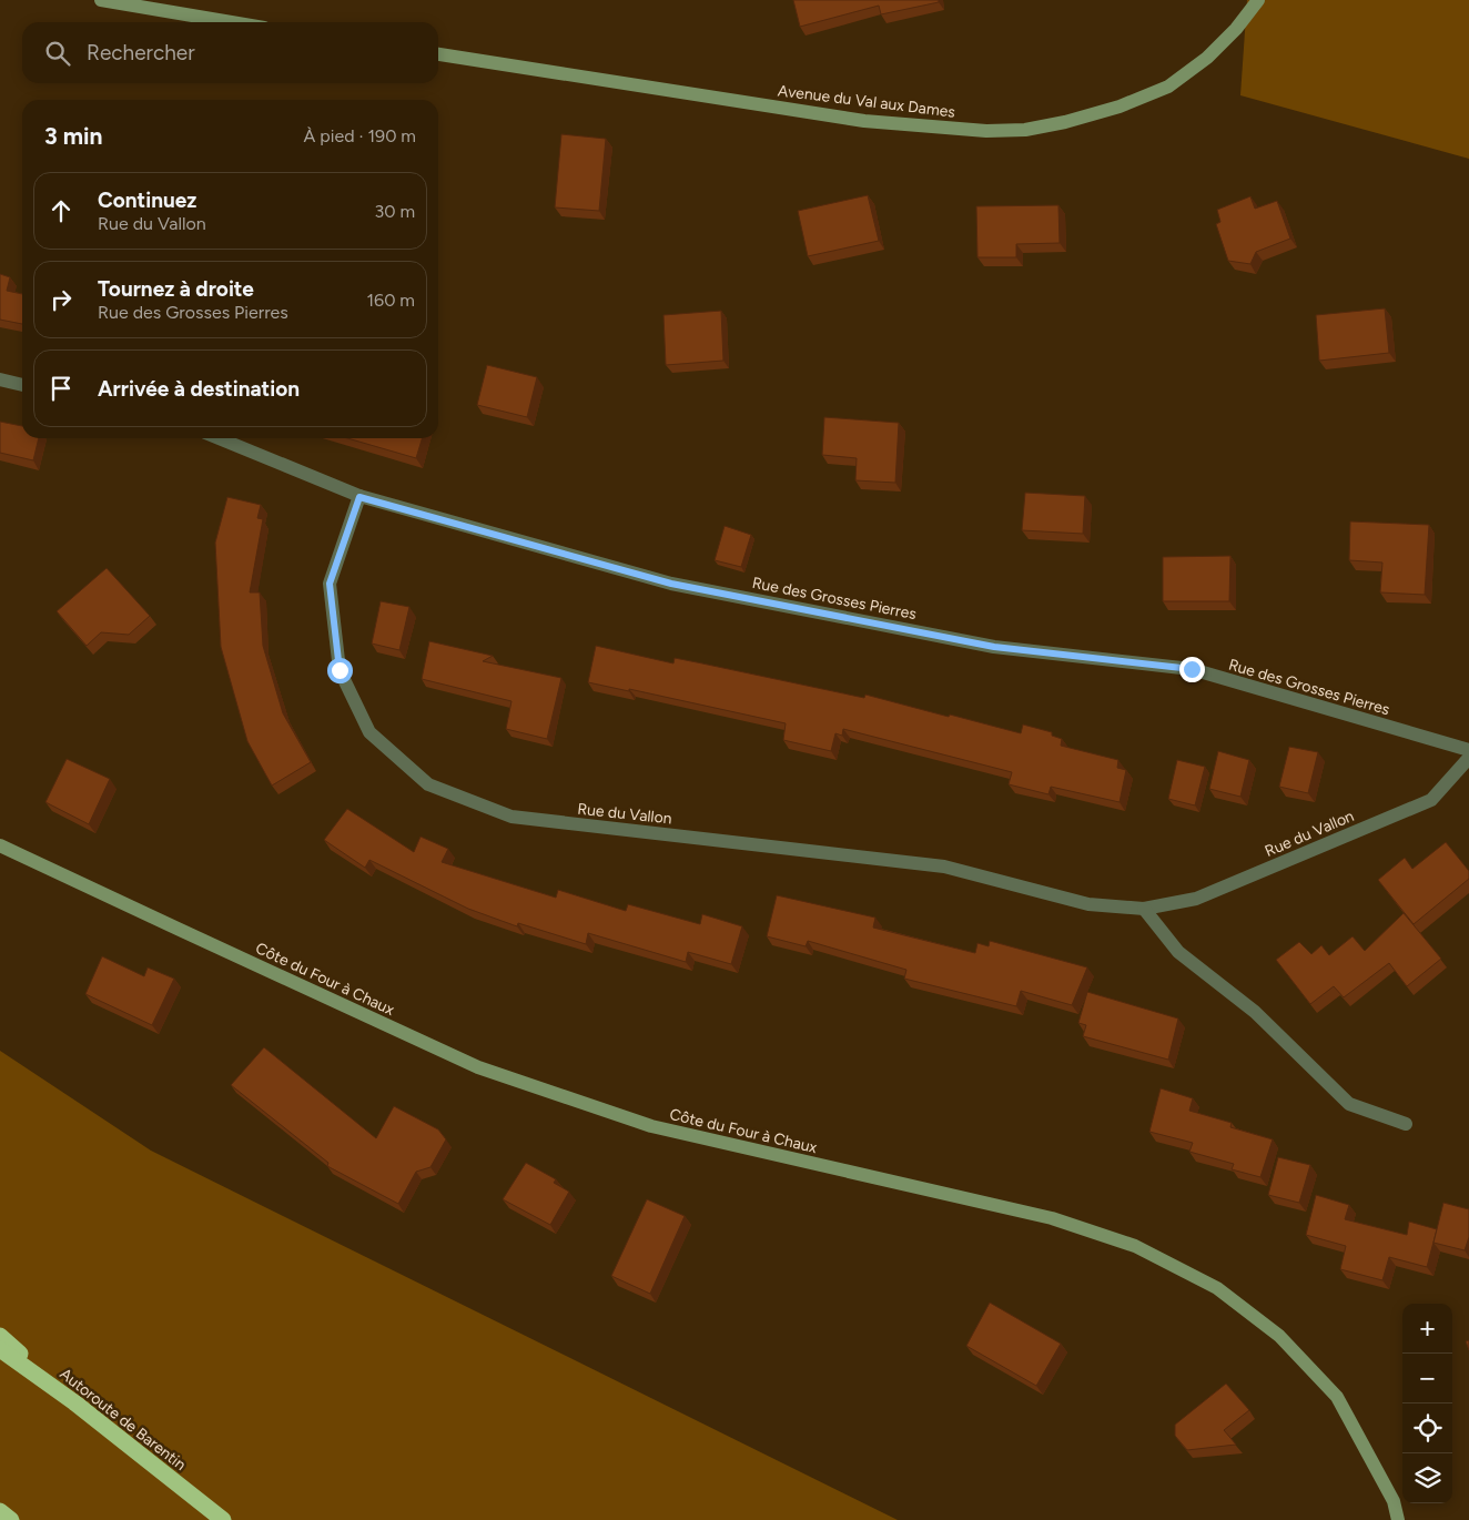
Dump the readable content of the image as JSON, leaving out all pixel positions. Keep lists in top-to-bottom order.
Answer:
{
  "streets": {
    "highway": ["Autoroute de Barentin"],
    "street": [
      "Avenue du Val aux Dames",
      "Rue des Grosses Pierres",
      "Rue du Vallon",
      "Côte du Four à Chaux"
    ]
  },
  "crossings": [
    ["Rue des Grosses Pierres", "Rue du Vallon"]
  ],
  "page": {
    "search": "Rechercher",
    "heading": ["3 min", "À pied · 190 m"],
    "list": [
      ["Continuez", "Rue du Vallon", "30 m"],
      ["Tournez à droite", "Rue des Grosses Pierres", "160 m"],
      "Arrivée à destination"
    ],
    "map_buttons": ["+", "−"]
  }
}
